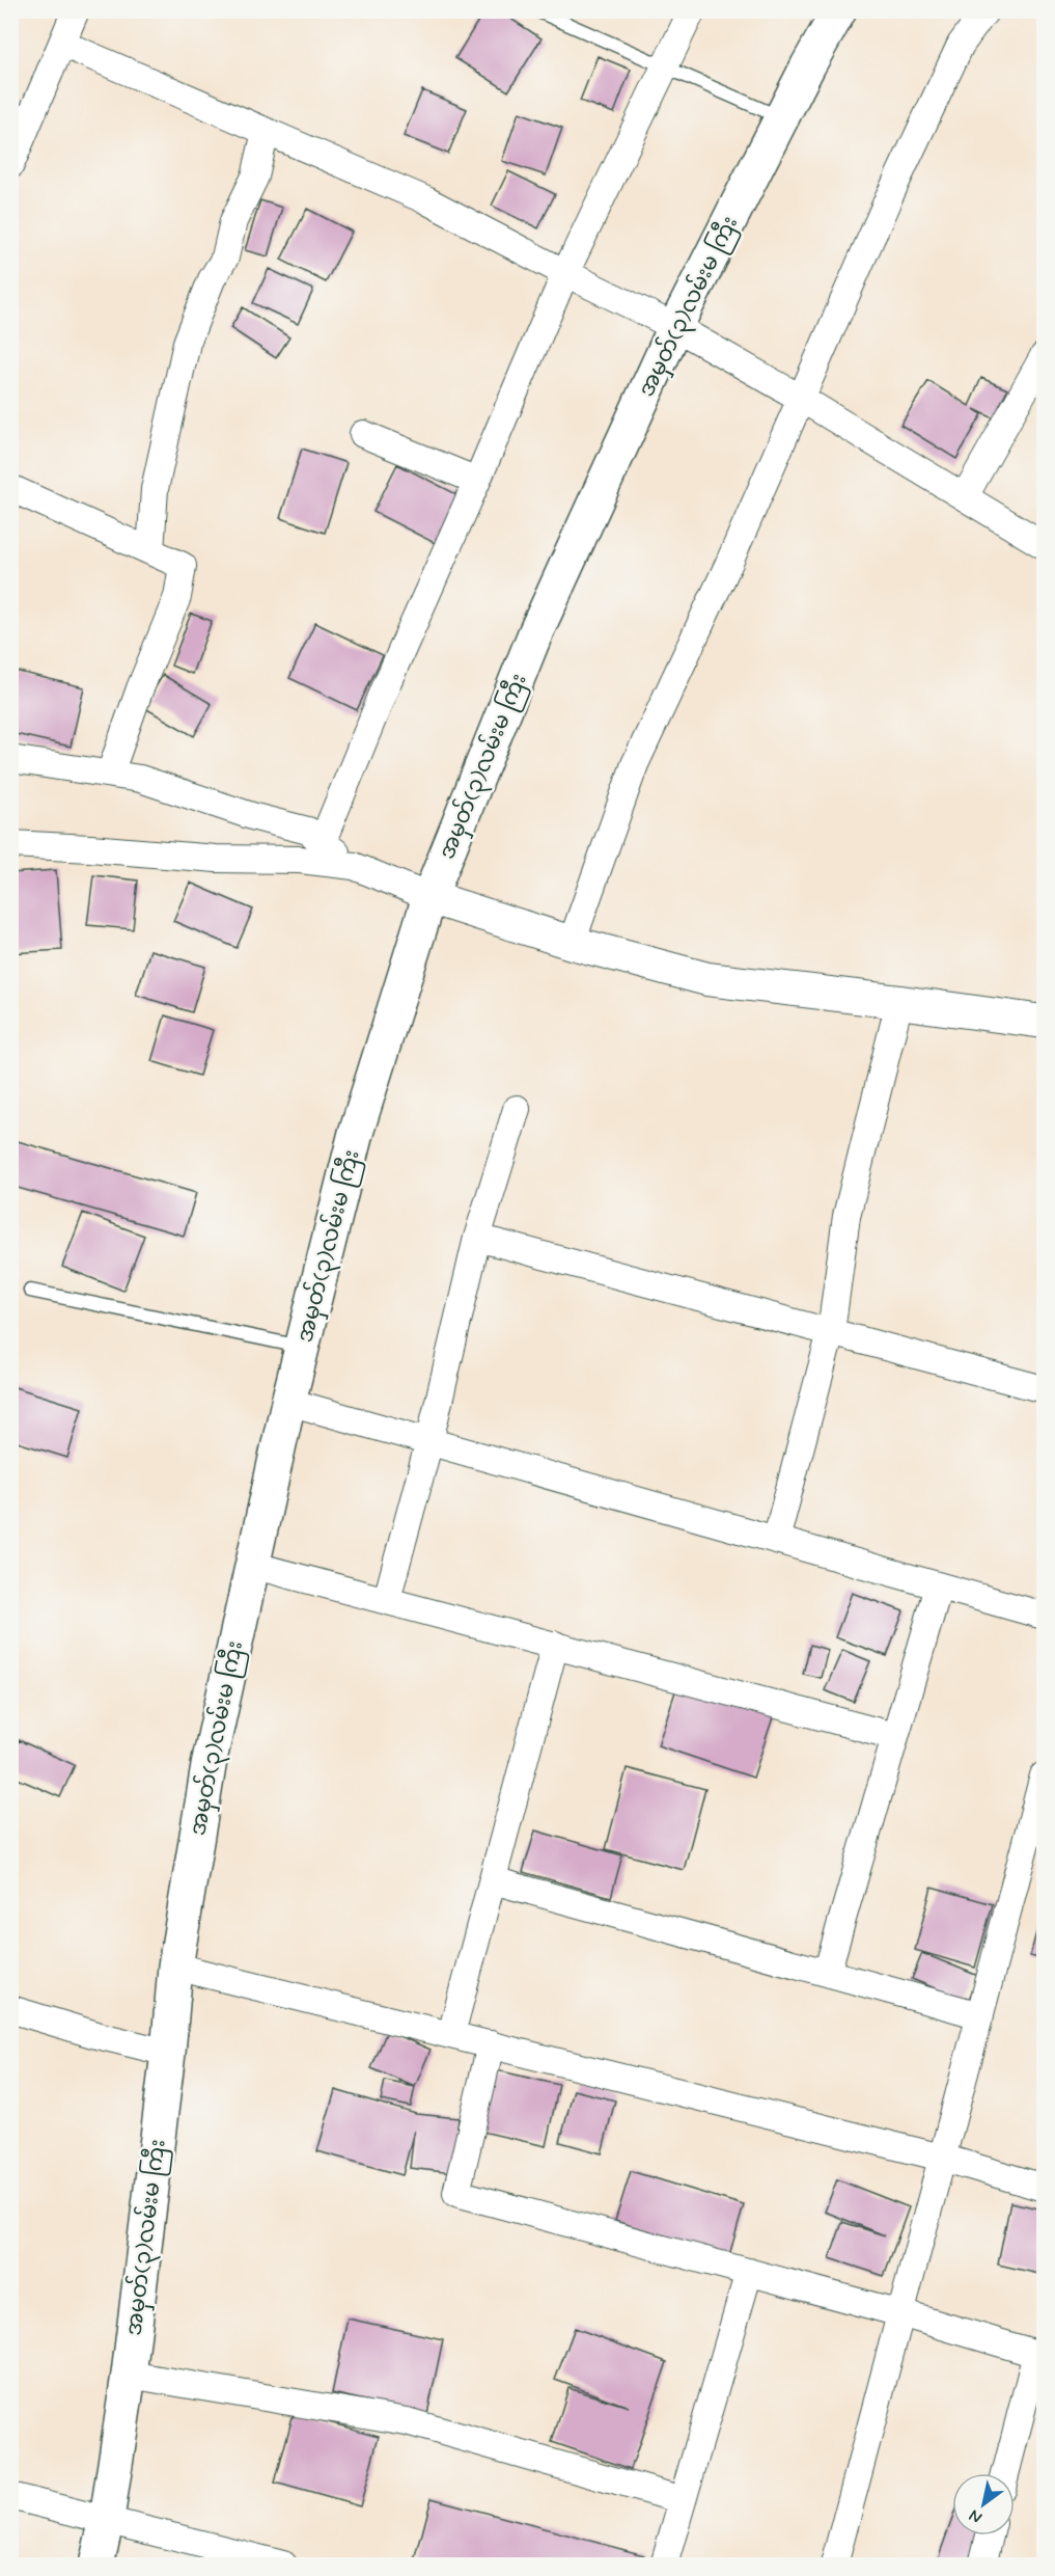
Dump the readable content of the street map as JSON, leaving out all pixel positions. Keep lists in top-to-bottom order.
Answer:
{
  "streets": {
    "main road": ["အမှတ်(၃)လမ်းမ ကြီး"]
  },
  "north": "bottom left"
}
